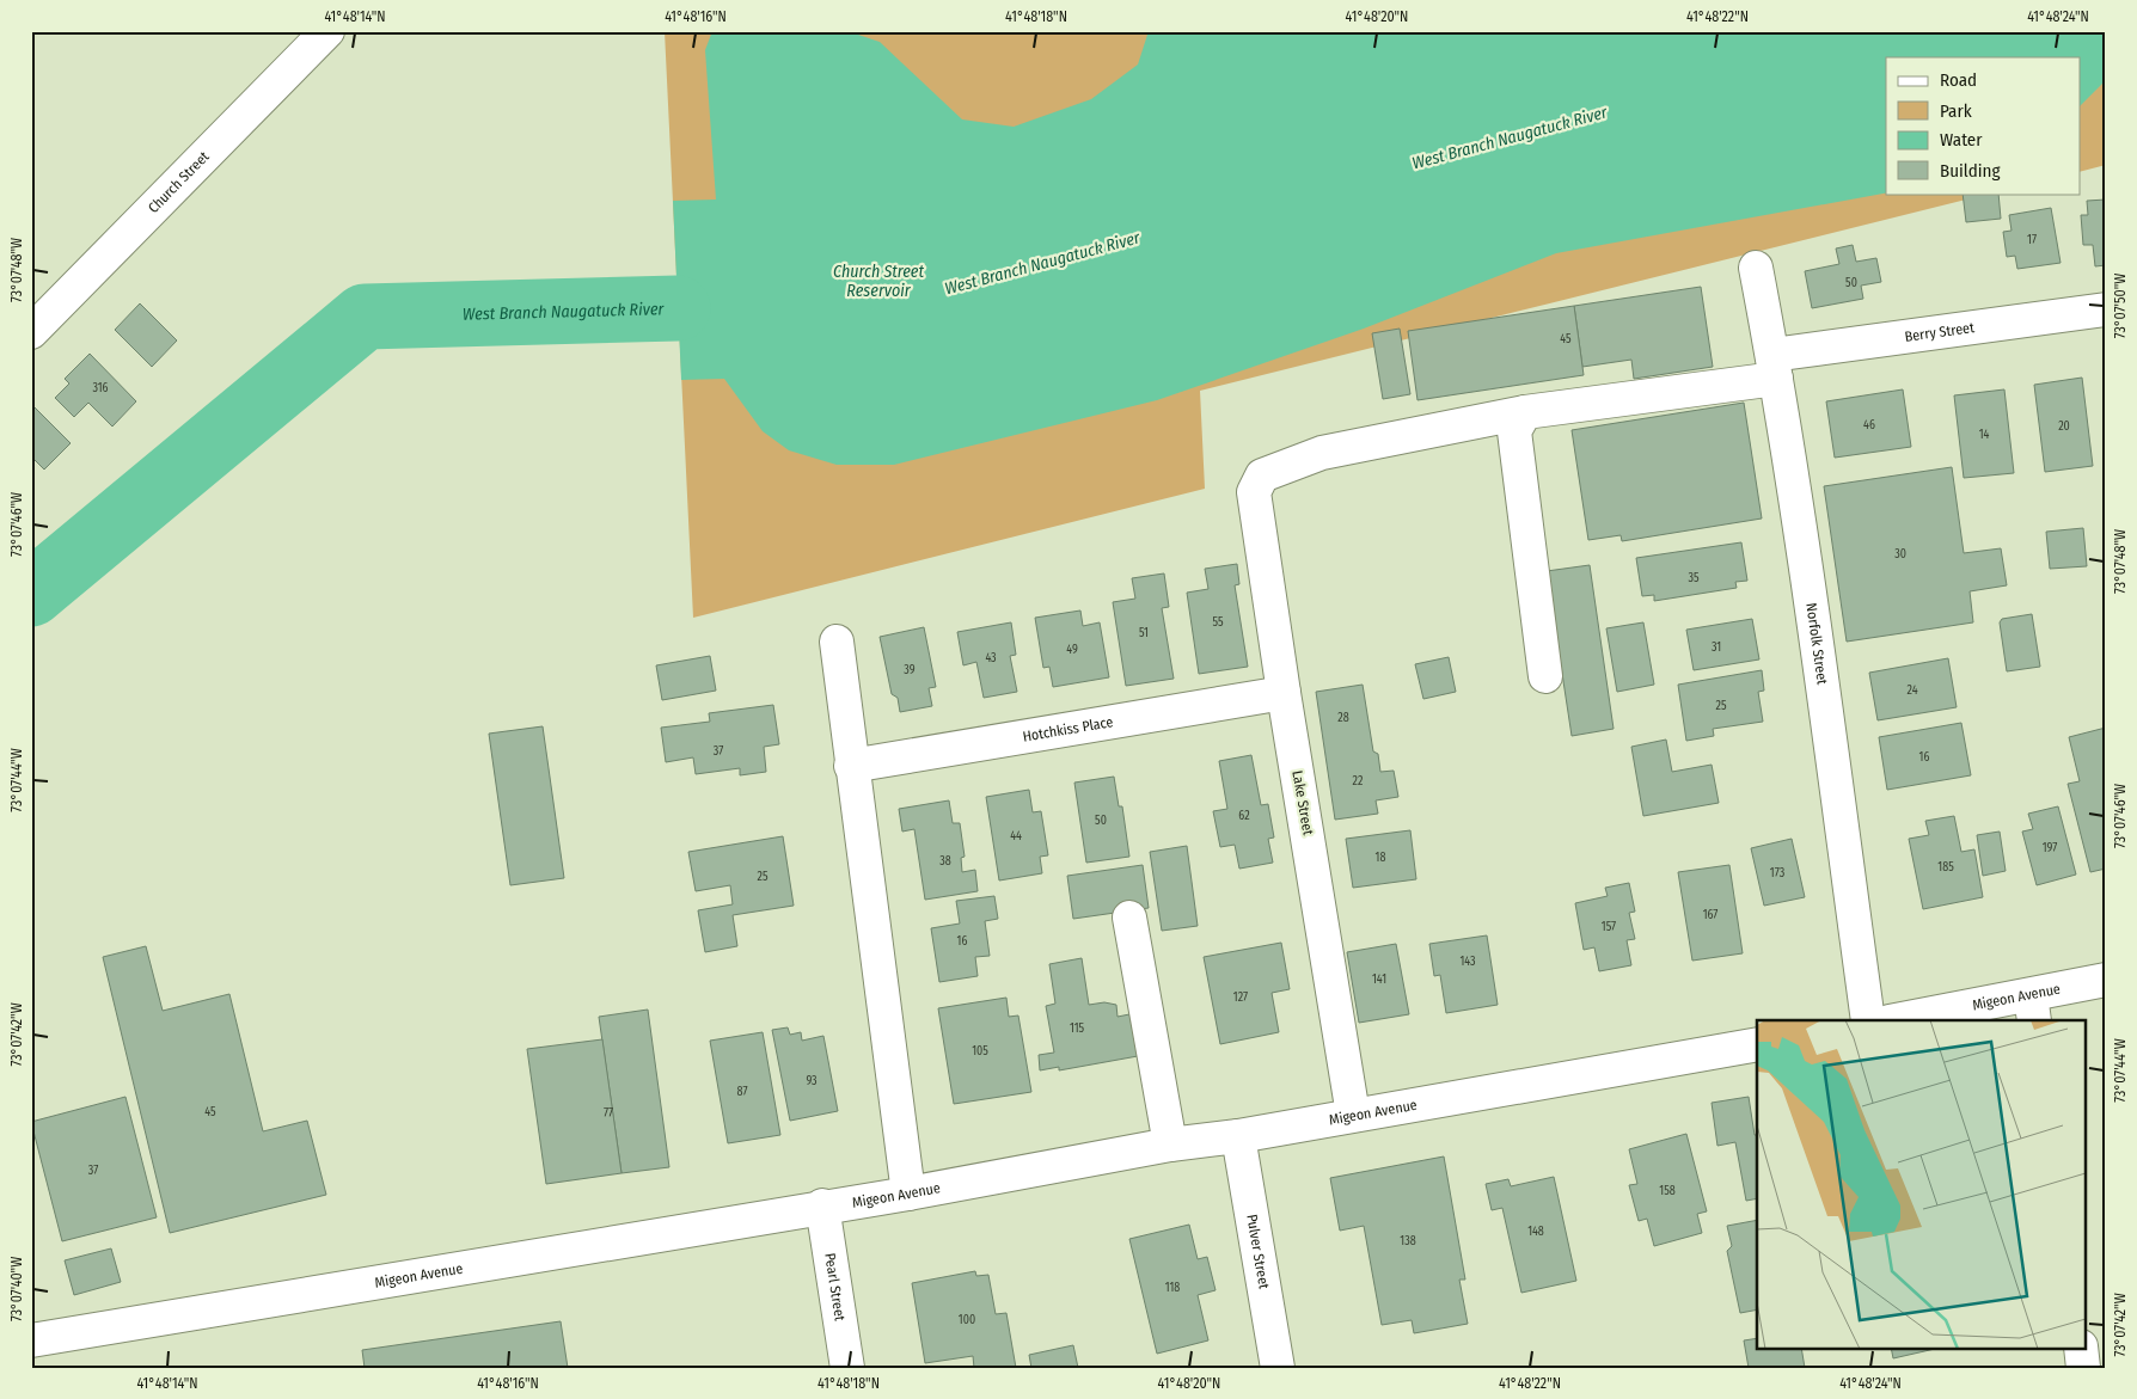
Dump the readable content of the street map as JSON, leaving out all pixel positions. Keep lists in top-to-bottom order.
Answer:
{
  "streets": {
    "street": [
      "Church Street",
      "Berry Street",
      "Norfolk Street",
      "Hotchkiss Place",
      "Lake Street",
      "Migeon Avenue",
      "Pulver Street",
      "Pearl Street"
    ]
  },
  "crossings": [
    ["Berry Street", "Norfolk Street"],
    ["Berry Street", "Lake Street"],
    ["Hotchkiss Place", "Lake Street"],
    ["Lake Street", "Migeon Avenue"],
    ["Migeon Avenue", "Pulver Street"],
    ["Migeon Avenue", "Pearl Street"]
  ],
  "water": ["West Branch Naugatuck River", "Church Street Reservoir"],
  "house_numbers": [
    "17",
    "50",
    "45",
    "316",
    "46",
    "20",
    "14",
    "30",
    "35",
    "55",
    "51",
    "31",
    "49",
    "43",
    "39",
    "24",
    "25",
    "28",
    "37",
    "16",
    "22",
    "62",
    "50",
    "44",
    "197",
    "18",
    "38",
    "185",
    "173",
    "25",
    "167",
    "157",
    "16",
    "143",
    "141",
    "127",
    "115",
    "105",
    "93",
    "87",
    "45",
    "77",
    "37",
    "158",
    "148",
    "138",
    "118",
    "100"
  ],
  "legend": [
    "Road",
    "Park",
    "Water",
    "Building"
  ],
  "coordinates": [
    "41°48'14\"N",
    "41°48'16\"N",
    "41°48'18\"N",
    "41°48'20\"N",
    "41°48'22\"N",
    "41°48'24\"N",
    "73°07'48\"W",
    "73°07'50\"W",
    "73°07'46\"W",
    "73°07'44\"W",
    "73°07'42\"W",
    "73°07'40\"W"
  ]
}
